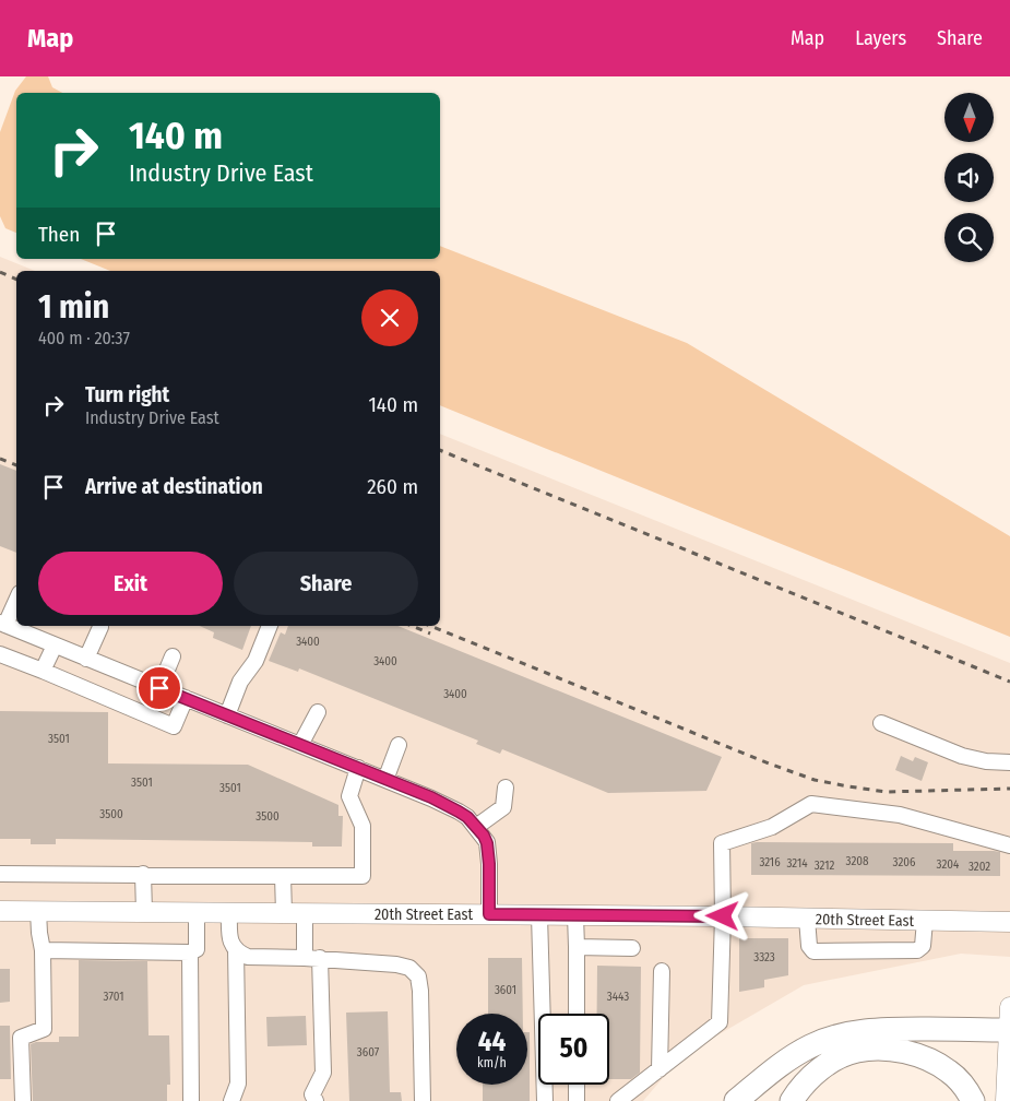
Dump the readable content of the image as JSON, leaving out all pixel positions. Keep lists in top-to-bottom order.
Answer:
{
  "streets": {
    "main road": ["20th Street East"]
  },
  "house_numbers": [
    "3400",
    "3400",
    "3400",
    "3501",
    "3501",
    "3501",
    "3500",
    "3500",
    "3208",
    "3216",
    "3206",
    "3214",
    "3204",
    "3212",
    "3202",
    "3323",
    "3601",
    "3701",
    "3443",
    "3607"
  ],
  "north": "bottom",
  "page": {
    "header": "Map",
    "nav": ["Map", "Layers", "Share"],
    "turn": ["140 m", "Industry Drive East"],
    "then": "Then",
    "heading": ["1 min", "400 m · 20:37"],
    "list": [
      {
        "name": "Turn right",
        "note": "Industry Drive East",
        "value": "140 m"
      },
      {
        "name": "Arrive at destination",
        "value": "260 m"
      }
    ],
    "buttons": ["Exit", "Share"],
    "speed": "44 km/h",
    "limit": "50"
  }
}
